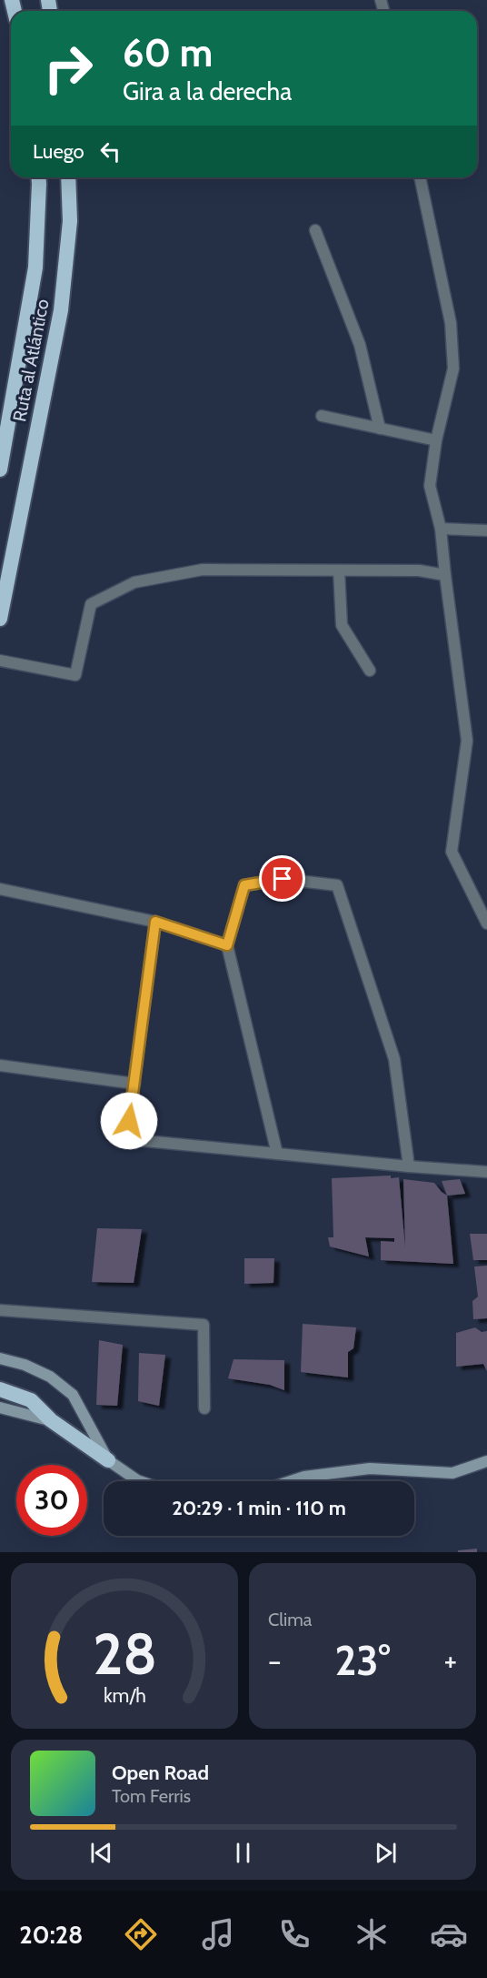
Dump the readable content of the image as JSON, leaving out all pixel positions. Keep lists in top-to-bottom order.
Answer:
{
  "streets": {
    "highway": ["Ruta al Atlántico"]
  },
  "page": {
    "turn": ["60 m", "Gira a la derecha"],
    "then": "Luego",
    "limit": "30",
    "trip": "20:29 · 1 min · 110 m",
    "tile": "Clima",
    "heat": ["−", "23°", "+"],
    "song": ["Open Road", "Tom Ferris"],
    "tabs": "20:28",
    "gauge": ["28", "km/h"]
  }
}
